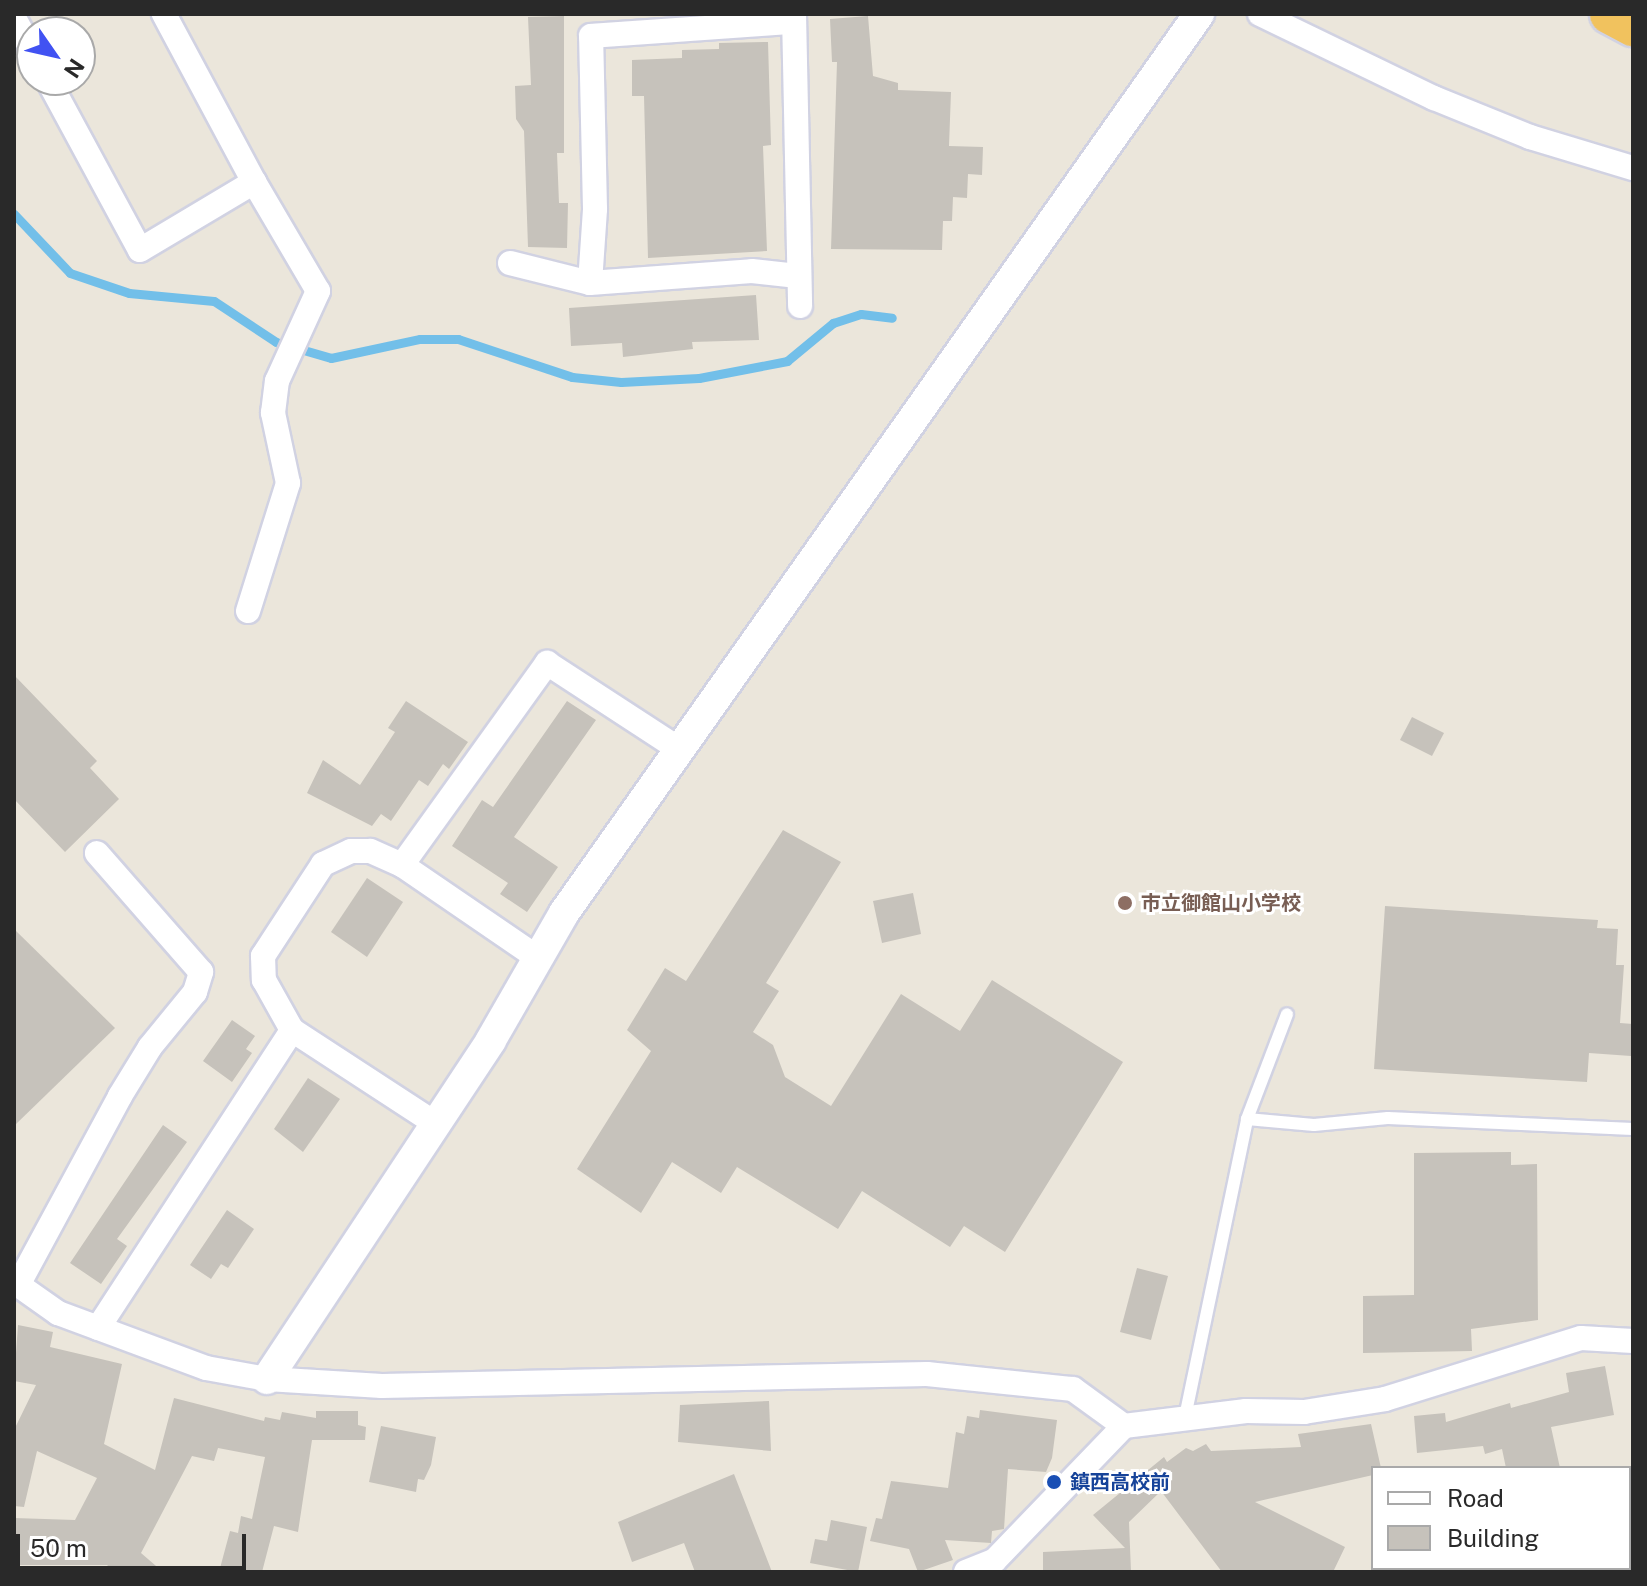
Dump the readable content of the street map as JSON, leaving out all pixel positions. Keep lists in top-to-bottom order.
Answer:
{
  "places": ["市立御館山小学校", "鎮西高校前"],
  "legend": ["Road", "Building"],
  "scale_bar": "50 m",
  "north": "bottom right"
}
